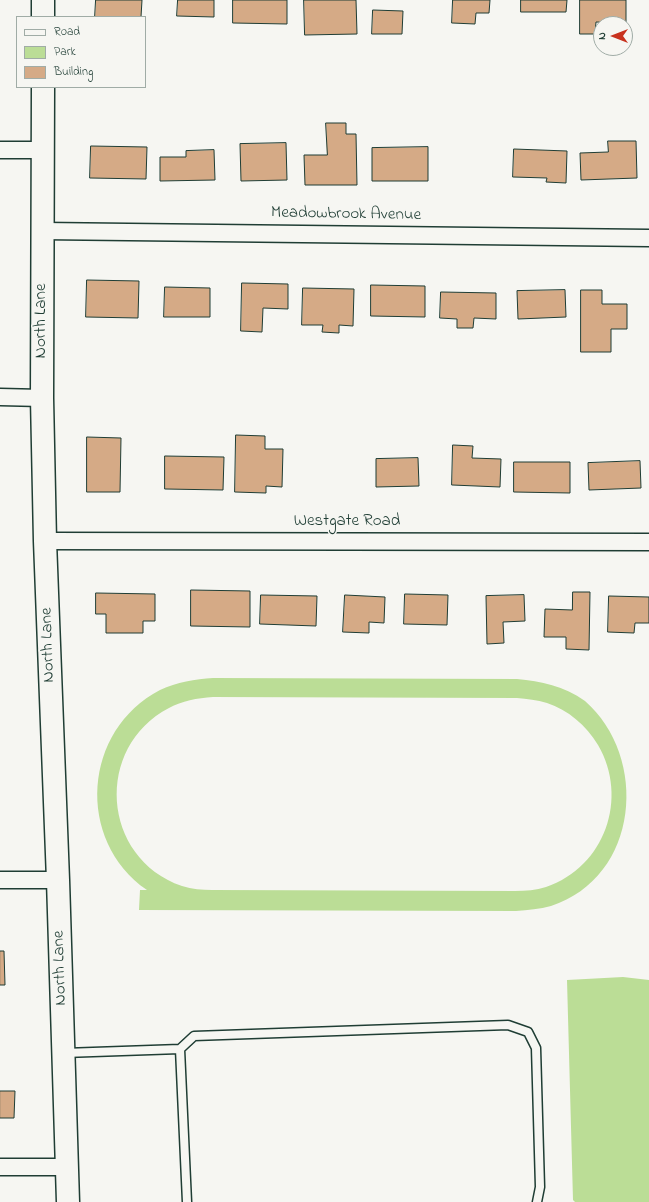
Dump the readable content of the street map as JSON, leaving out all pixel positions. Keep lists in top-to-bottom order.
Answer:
{
  "streets": {
    "street": ["Meadowbrook Avenue", "North Lane", "Westgate Road"]
  },
  "crossings": [
    ["Meadowbrook Avenue", "North Lane"],
    ["North Lane", "Westgate Road"]
  ],
  "legend": ["Road", "Park", "Building"],
  "north": "left"
}
